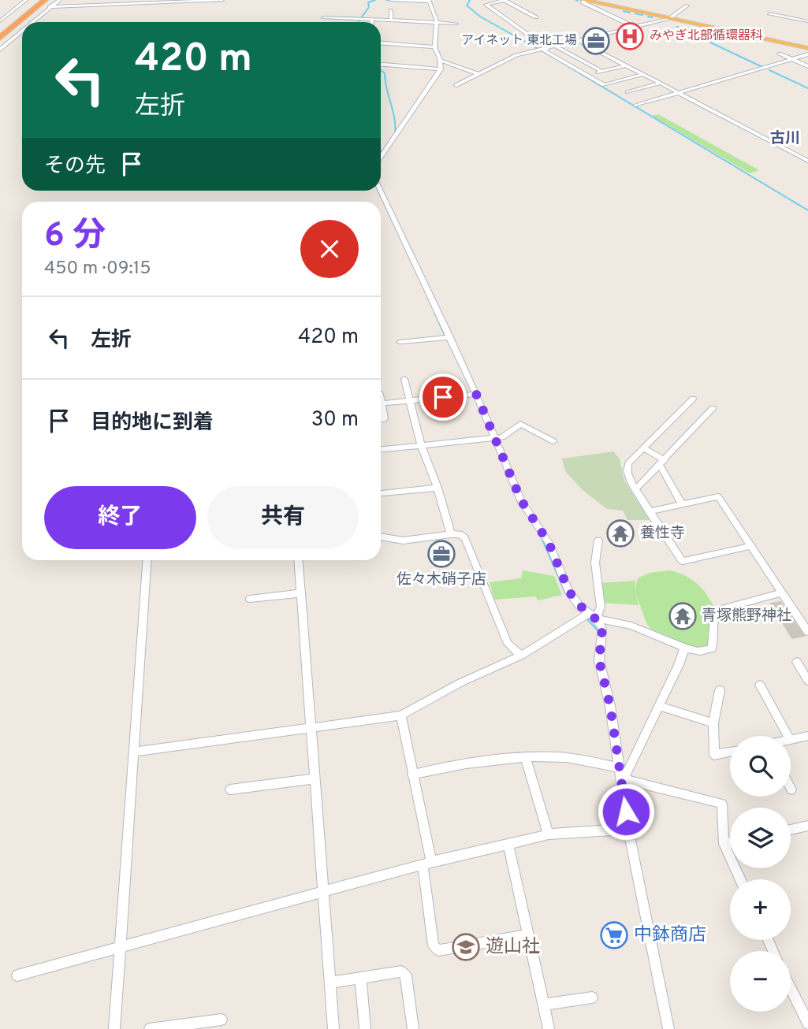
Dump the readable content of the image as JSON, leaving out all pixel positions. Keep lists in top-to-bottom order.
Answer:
{
  "districts": ["古川"],
  "places": {
    "hospital": ["みやぎ北部循環器科"],
    "office": ["アイネット 東北工場", "佐々木硝子店"],
    "temple": ["養性寺", "青塚熊野神社"],
    "supermarket": ["中鉢商店"],
    "school or university": ["遊山社"]
  },
  "page": {
    "turn": ["420 m", "左折"],
    "then": "その先",
    "heading": ["6 分", "450 m · 09:15"],
    "list": [
      {
        "name": "左折",
        "value": "420 m"
      },
      {
        "name": "目的地に到着",
        "value": "30 m"
      }
    ],
    "buttons": ["終了", "共有"],
    "map_buttons": ["+", "−"]
  }
}
